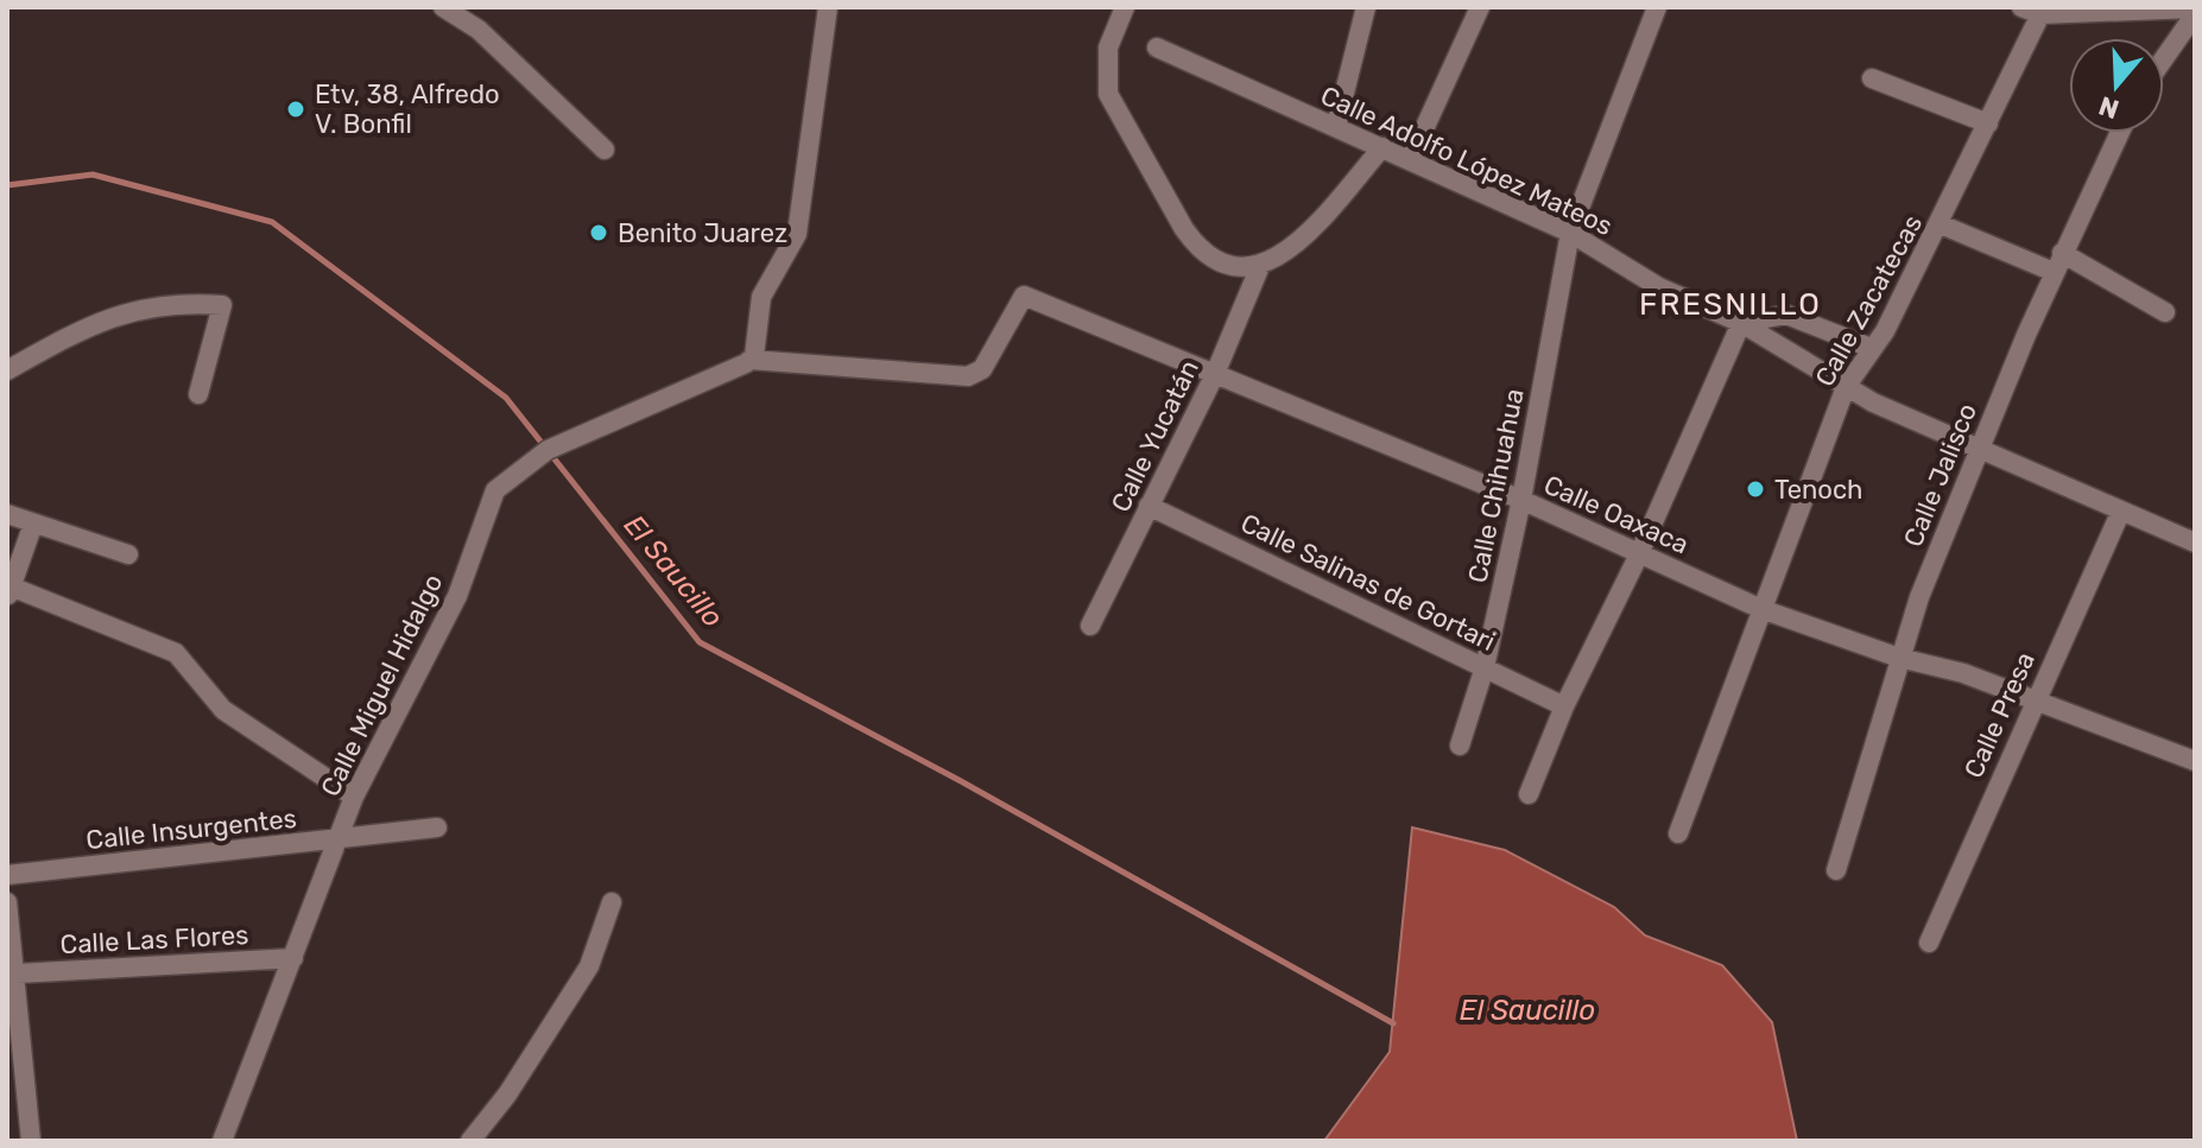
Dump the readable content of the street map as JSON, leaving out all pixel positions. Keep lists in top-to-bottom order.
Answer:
{
  "streets": {
    "street": [
      "Calle Adolfo López Mateos",
      "Calle Zacatecas",
      "Calle Yucatán",
      "Calle Jalisco",
      "Calle Chihuahua",
      "Calle Oaxaca",
      "Calle Salinas de Gortari",
      "Calle Miguel Hidalgo",
      "Calle Presa",
      "Calle Insurgentes",
      "Calle Las Flores"
    ]
  },
  "crossings": [
    ["Calle Adolfo López Mateos", "Calle Zacatecas"],
    ["Calle Adolfo López Mateos", "Calle Jalisco"],
    ["Calle Adolfo López Mateos", "Calle Chihuahua"],
    ["Calle Adolfo López Mateos", "Calle Presa"],
    ["Calle Zacatecas", "Calle Oaxaca"],
    ["Calle Yucatán", "Calle Oaxaca"],
    ["Calle Yucatán", "Calle Salinas de Gortari"],
    ["Calle Jalisco", "Calle Oaxaca"],
    ["Calle Chihuahua", "Calle Oaxaca"],
    ["Calle Chihuahua", "Calle Salinas de Gortari"],
    ["Calle Oaxaca", "Calle Miguel Hidalgo"],
    ["Calle Oaxaca", "Calle Presa"],
    ["Calle Miguel Hidalgo", "Calle Insurgentes"],
    ["Calle Miguel Hidalgo", "Calle Las Flores"]
  ],
  "districts": ["FRESNILLO"],
  "water": ["El Saucillo"],
  "places": ["Etv, 38, Alfredo V. Bonfil", "Benito Juarez", "Tenoch"],
  "north": "bottom"
}
